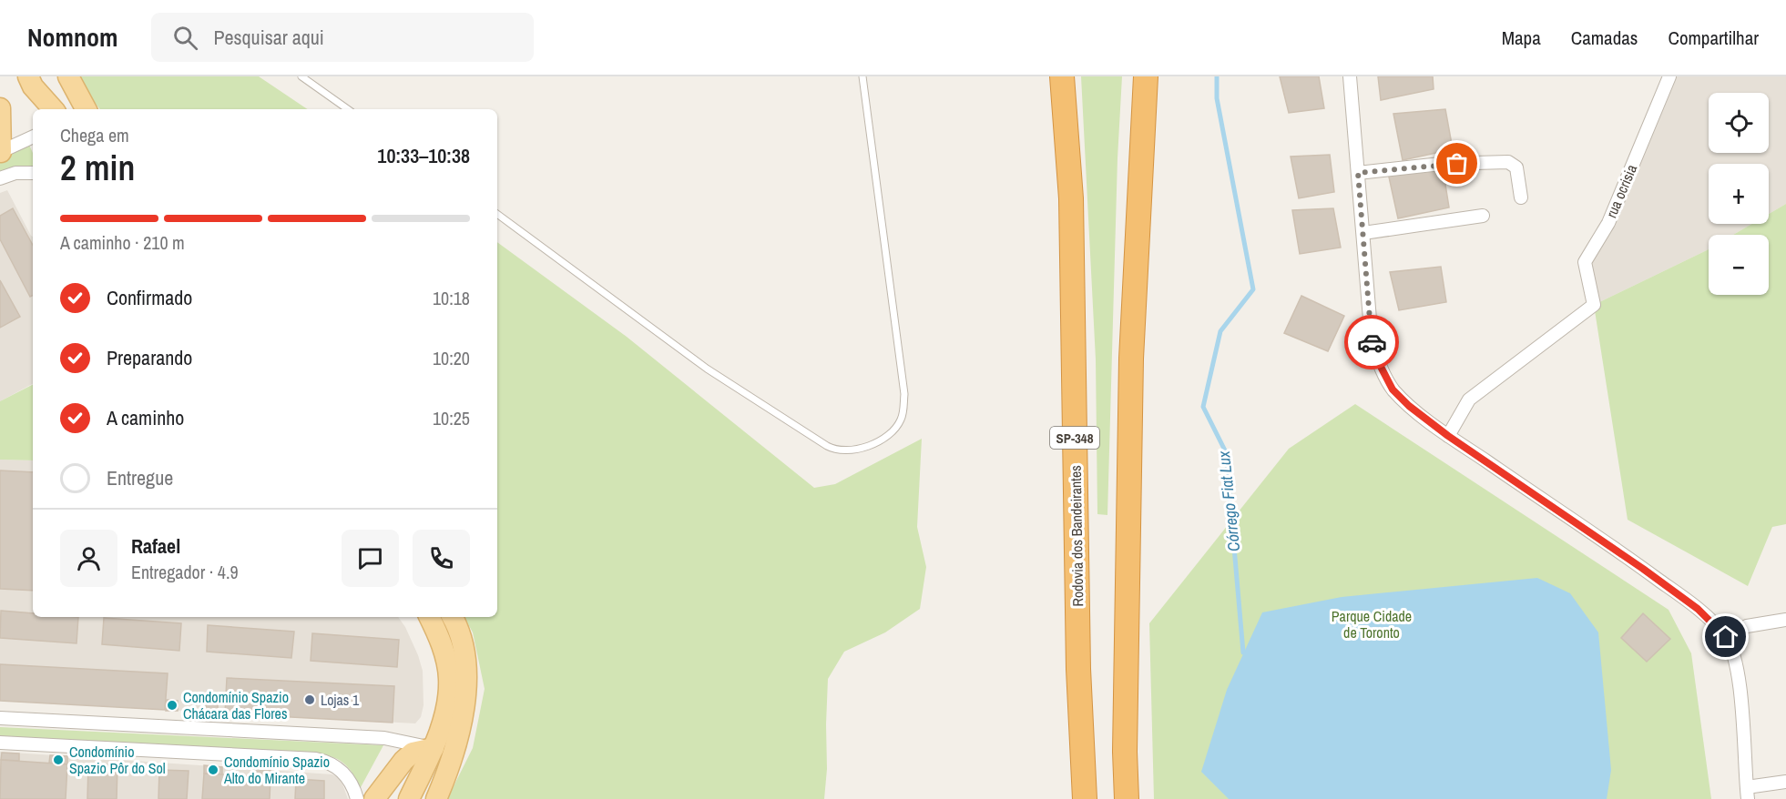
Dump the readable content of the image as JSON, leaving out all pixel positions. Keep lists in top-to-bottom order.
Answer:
{
  "streets": {
    "highway": ["SP-348", "Rodovia dos Bandeirantes"],
    "street": ["rua ocrisia"]
  },
  "water": ["Córrego Fiat Lux"],
  "parks": ["Parque Cidade de Toronto"],
  "places": [
    "Lojas 1",
    "Condomínio Spazio Chácara das Flores",
    "Condomínio Spazio Pôr do Sol",
    "Condomínio Spazio Alto do Mirante"
  ],
  "page": {
    "header": "Nomnom",
    "search": "Pesquisar aqui",
    "nav": ["Mapa", "Camadas", "Compartilhar"],
    "map_buttons": ["+", "−"],
    "heading": ["2 min", "Chega em", "10:33–10:38"],
    "panel": ["Rafael", "Entregador · 4.9"],
    "bar": "A caminho · 210 m",
    "list": [
      ["Confirmado", "10:18"],
      ["Preparando", "10:20"],
      ["A caminho", "10:25"],
      "Entregue"
    ]
  }
}
